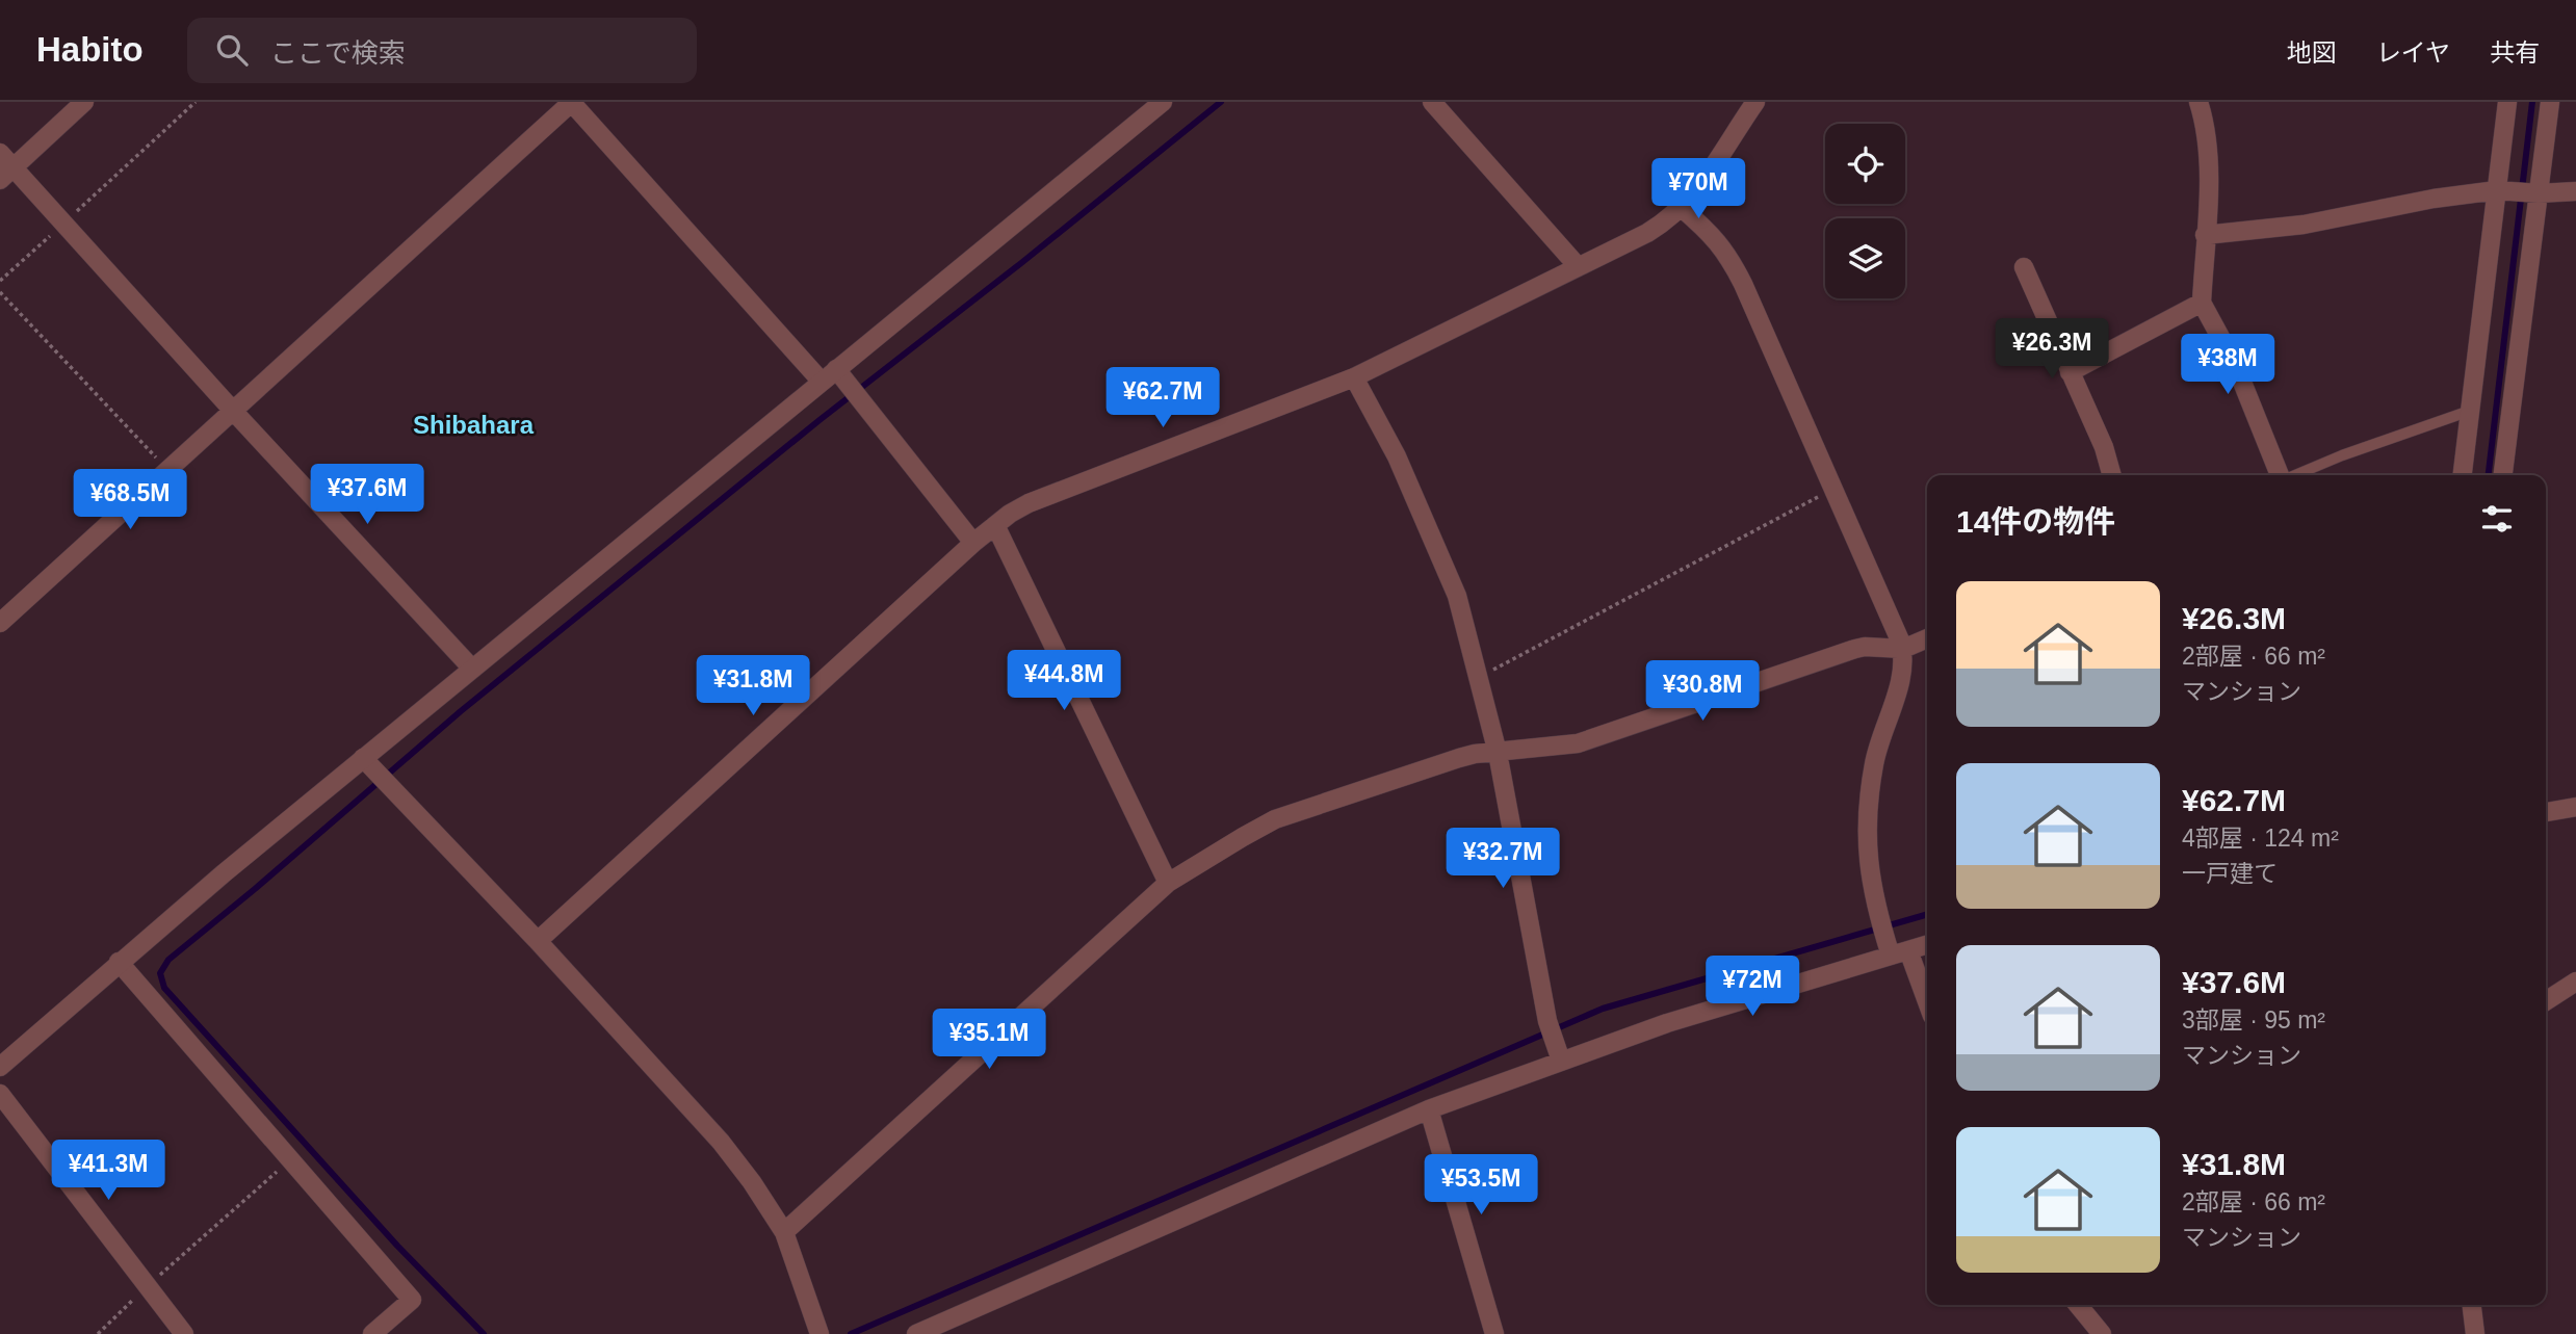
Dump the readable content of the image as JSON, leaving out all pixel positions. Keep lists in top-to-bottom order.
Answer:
{
  "districts": ["Shibahara"],
  "page": {
    "header": "Habito",
    "search": "ここで検索",
    "nav": ["地図", "レイヤ", "共有"],
    "price": [
      "¥70M",
      "¥26.3M",
      "¥38M",
      "¥62.7M",
      "¥37.6M",
      "¥68.5M",
      "¥44.8M",
      "¥31.8M",
      "¥30.8M",
      "¥32.7M",
      "¥72M",
      "¥35.1M",
      "¥41.3M",
      "¥53.5M"
    ],
    "heading": "14件の物件",
    "list": [
      {
        "name": "¥26.3M",
        "note": "2部屋 · 66 m² · マンション"
      },
      {
        "name": "¥62.7M",
        "note": "4部屋 · 124 m² · 一戸建て"
      },
      {
        "name": "¥37.6M",
        "note": "3部屋 · 95 m² · マンション"
      },
      {
        "name": "¥31.8M",
        "note": "2部屋 · 66 m² · マンション"
      }
    ]
  }
}
